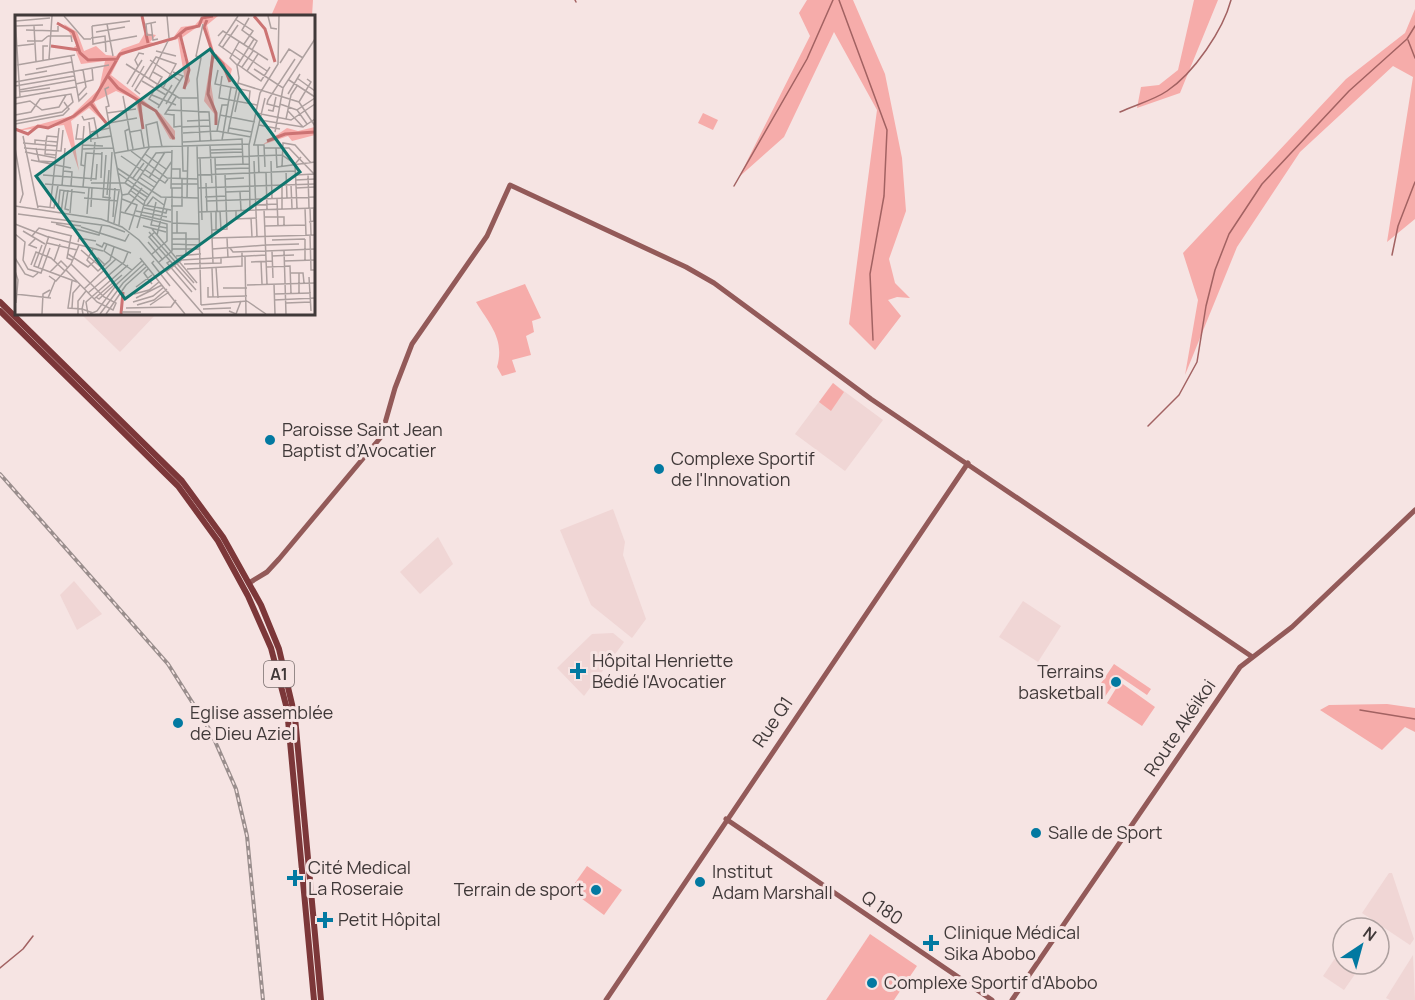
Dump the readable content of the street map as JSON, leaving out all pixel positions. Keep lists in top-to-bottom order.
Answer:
{
  "streets": {
    "main road": ["A1"],
    "street": ["Rue Q1", "Route Akéikoi", "Q 180"]
  },
  "crossings": [
    ["Rue Q1", "Q 180"]
  ],
  "places": {
    "other": [
      "Paroisse Saint Jean Baptist d’Avocatier",
      "Complexe Sportif de l'Innovation",
      "Terrains basketball",
      "Eglise assemblée de Dieu Aziel",
      "Salle de Sport",
      "Institut Adam Marshall",
      "Terrain de sport",
      "Complexe Sportif d'Abobo"
    ],
    "health": [
      "Hôpital Henriette Bédié l'Avocatier",
      "Cité Medical La Roseraie",
      "Petit Hôpital",
      "Clinique Médical Sika Abobo"
    ]
  },
  "north": "top right"
}
